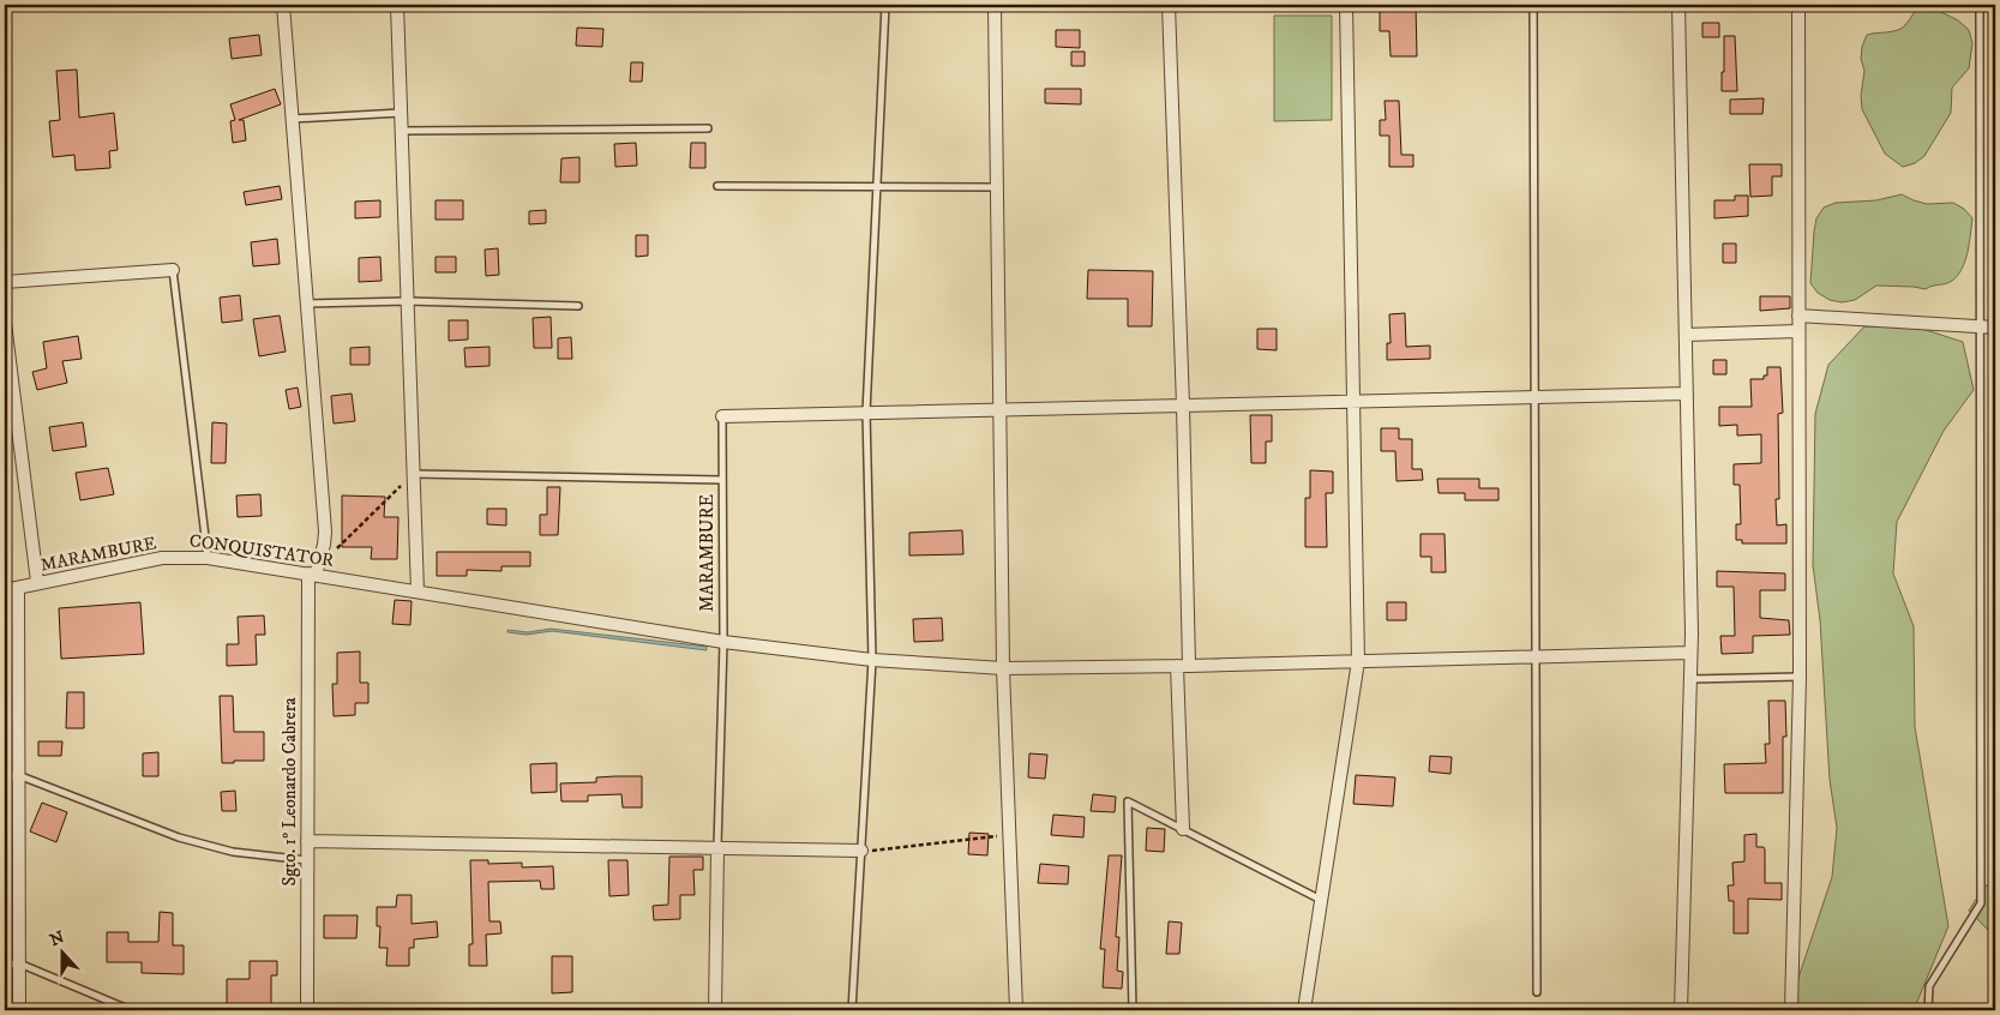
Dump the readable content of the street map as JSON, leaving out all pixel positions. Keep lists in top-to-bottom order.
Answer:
{
  "streets": {
    "street": ["CONQUISTATOR", "Sgto. 1º Leonardo Cabrera"]
  },
  "crossings": [
    ["CONQUISTATOR", "Sgto. 1º Leonardo Cabrera"]
  ],
  "north": "top"
}
